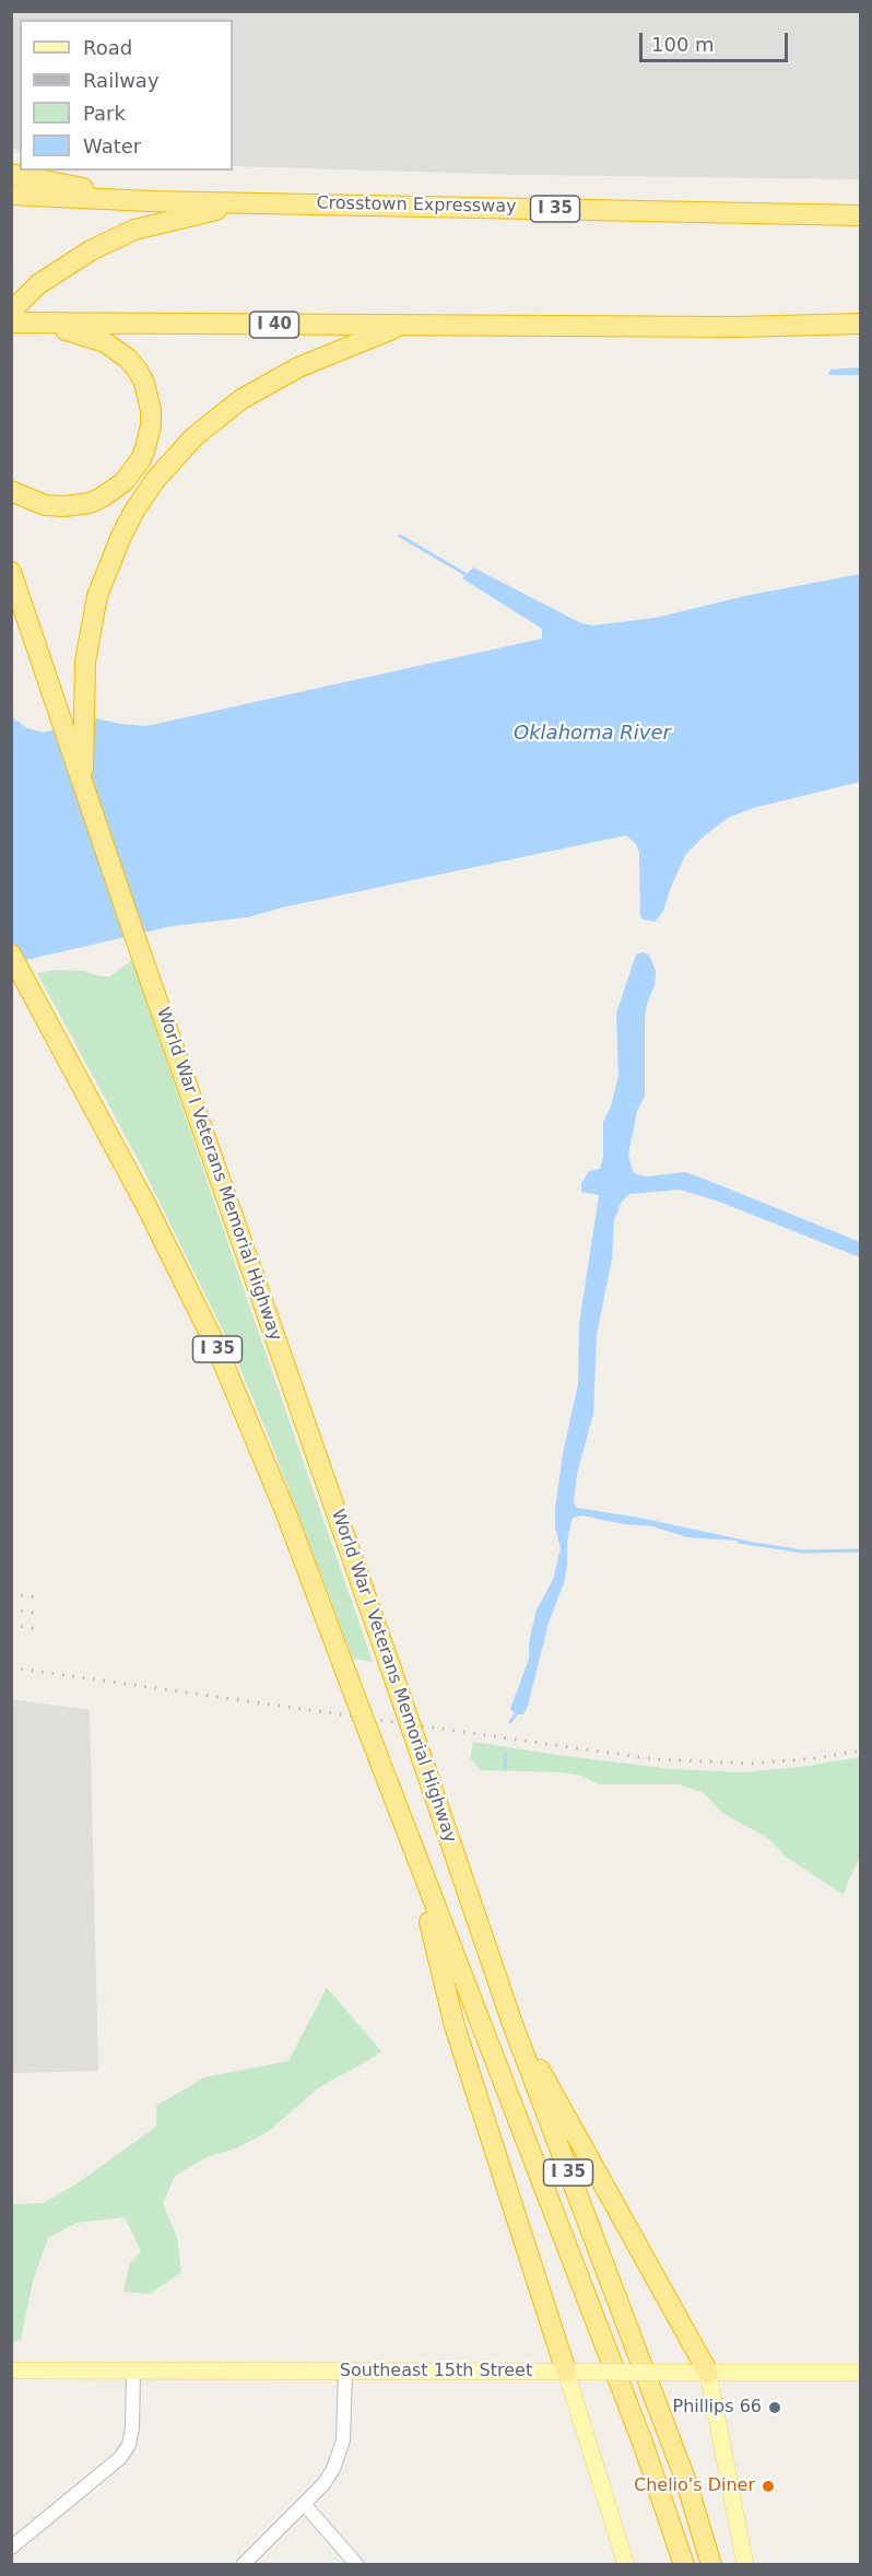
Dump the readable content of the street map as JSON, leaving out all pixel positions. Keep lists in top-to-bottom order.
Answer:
{
  "streets": {
    "highway": [
      "Crosstown Expressway",
      "I 35",
      "I 40",
      "World War I Veterans Memorial Highway"
    ],
    "main road": ["Southeast 15th Street"]
  },
  "crossings": [
    ["Crosstown Expressway", "I 35"],
    ["I 35", "I 40"],
    ["I 35", "World War I Veterans Memorial Highway"]
  ],
  "water": ["Oklahoma River"],
  "places": ["Phillips 66", "Chelio's Diner"],
  "legend": [
    "Road",
    "Railway",
    "Park",
    "Water"
  ],
  "scale_bar": "100 m"
}
